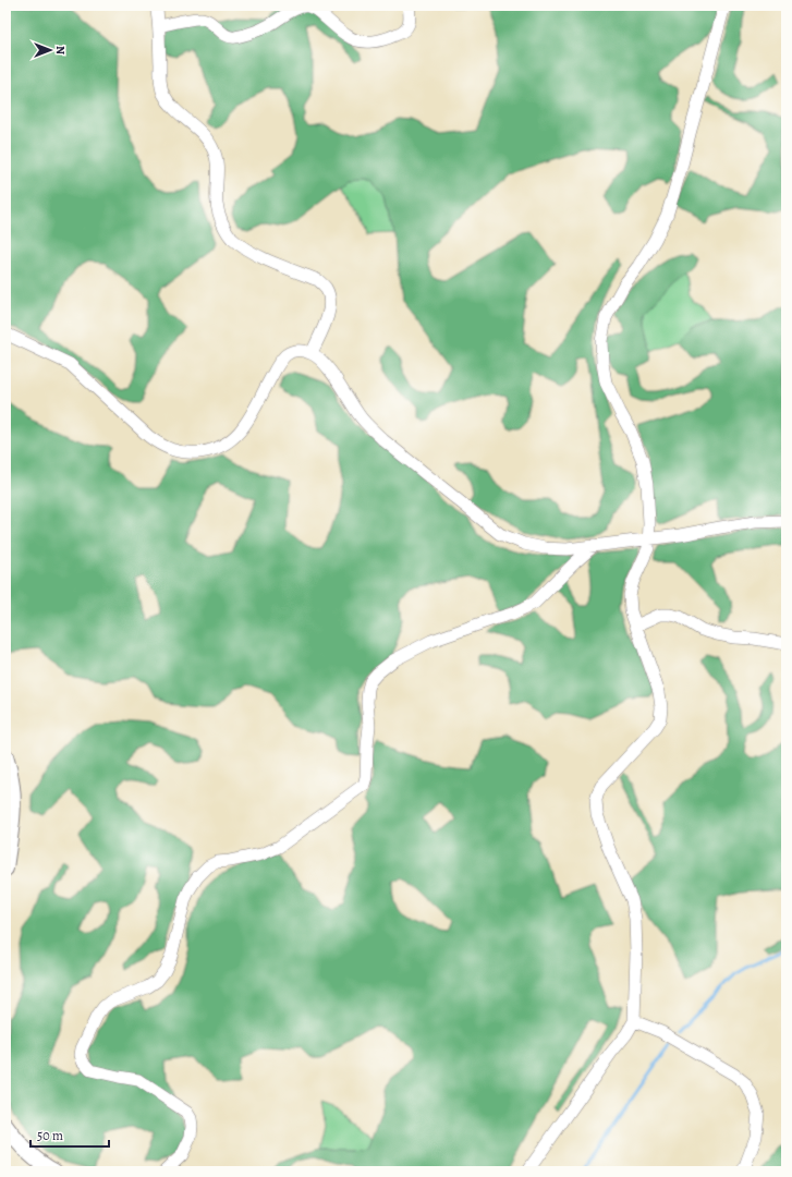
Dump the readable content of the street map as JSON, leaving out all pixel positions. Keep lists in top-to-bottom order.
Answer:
{
  "scale_bar": "50 m",
  "north": "right"
}
